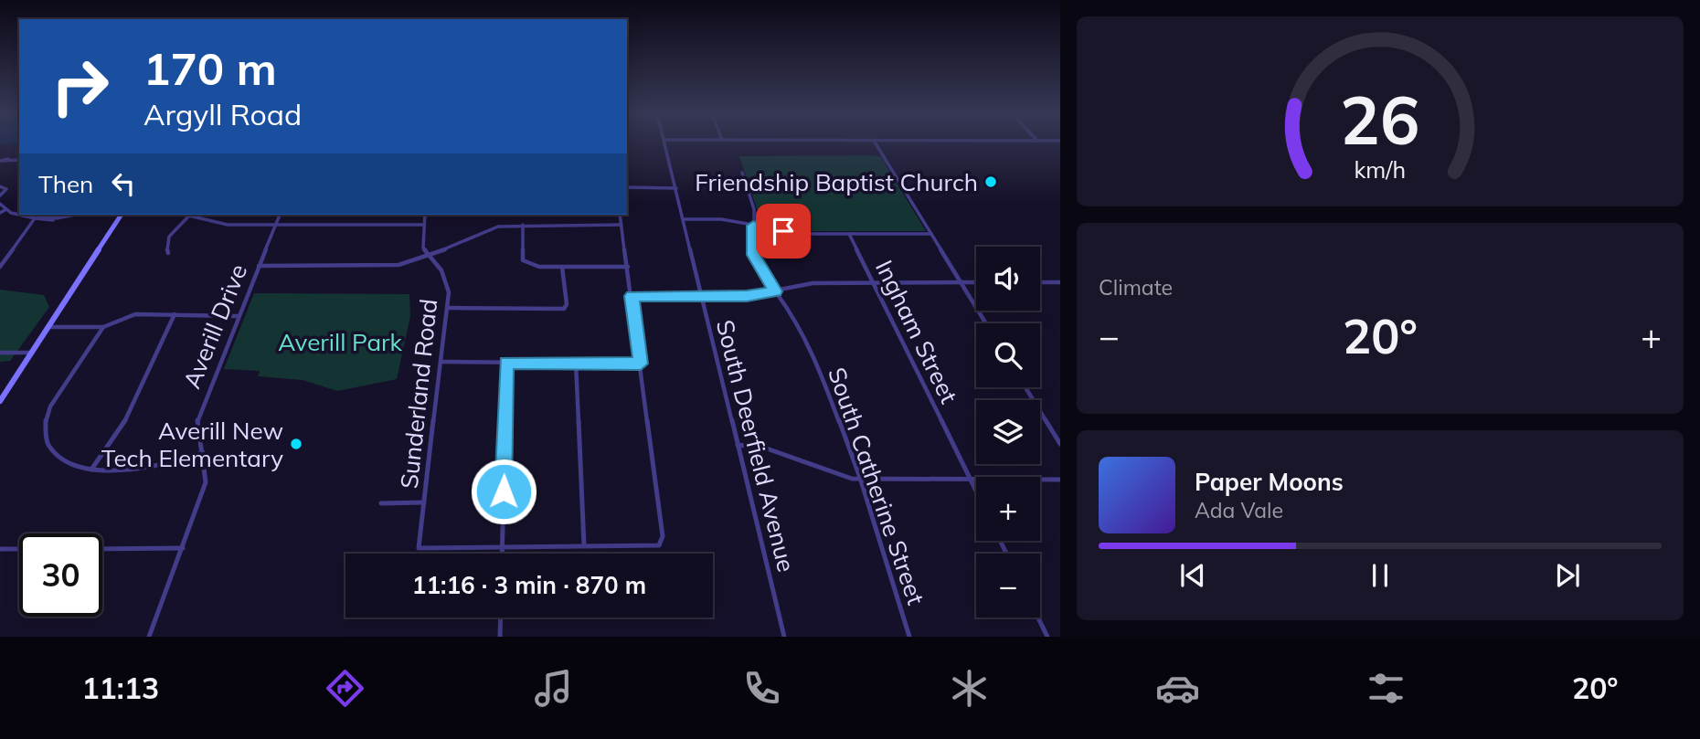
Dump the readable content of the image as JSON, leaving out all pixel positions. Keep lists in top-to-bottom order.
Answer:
{
  "streets": {
    "street": [
      "Averill Drive",
      "Ingham Street",
      "Sunderland Road",
      "South Deerfield Avenue",
      "South Catherine Street"
    ]
  },
  "parks": ["Averill Park"],
  "places": ["Friendship Baptist Church", "Averill New Tech Elementary"],
  "page": {
    "turn": ["170 m", "Argyll Road"],
    "then": "Then",
    "tile": "Climate",
    "map_buttons": ["+", "−"],
    "heat": ["−", "20°", "+"],
    "song": ["Paper Moons", "Ada Vale"],
    "limit": "30",
    "trip": "11:16 · 3 min · 870 m",
    "tabs": ["11:13", "20°"],
    "gauge": ["26", "km/h"]
  }
}
